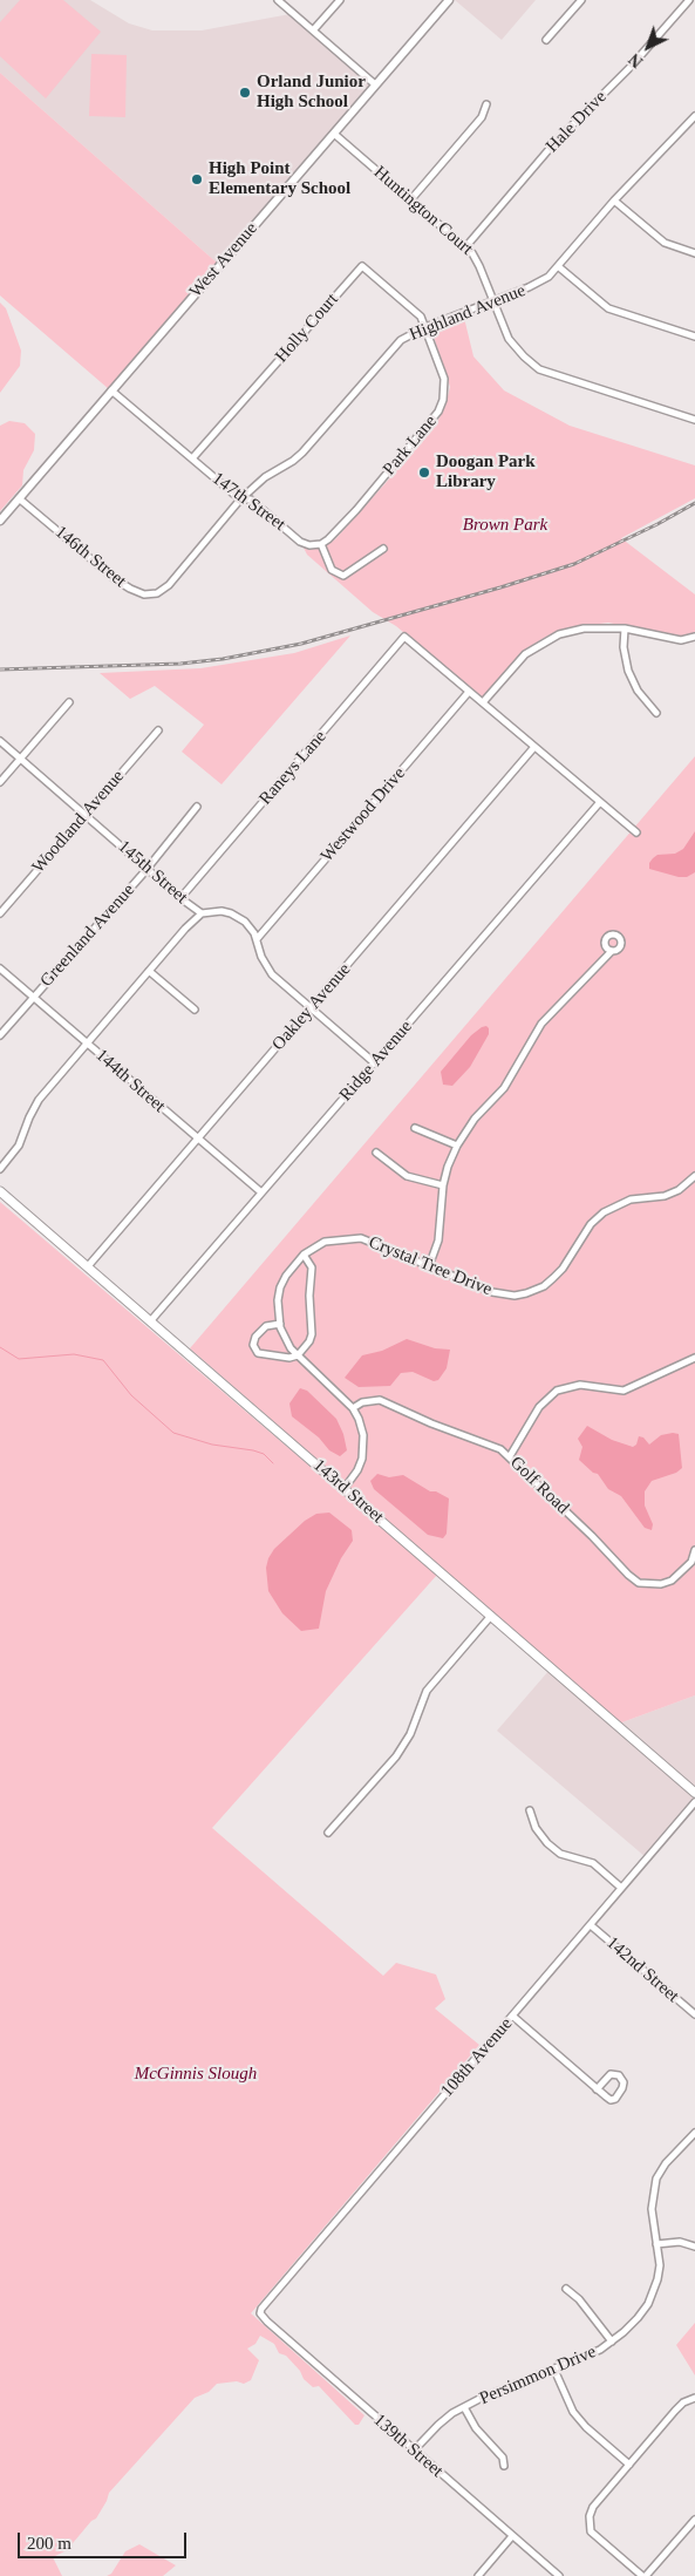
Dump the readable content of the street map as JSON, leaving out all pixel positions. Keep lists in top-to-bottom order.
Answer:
{
  "streets": {
    "main road": ["143rd Street"],
    "street": [
      "Hale Drive",
      "Huntington Court",
      "West Avenue",
      "Highland Avenue",
      "Holly Court",
      "Park Lane",
      "147th Street",
      "146th Street",
      "Raneys Lane",
      "Westwood Drive",
      "Woodland Avenue",
      "145th Street",
      "Greenland Avenue",
      "Oakley Avenue",
      "Ridge Avenue",
      "144th Street",
      "Crystal Tree Drive",
      "Golf Road",
      "142nd Street",
      "108th Avenue",
      "Persimmon Drive",
      "139th Street"
    ]
  },
  "crossings": [
    ["Hale Drive", "Huntington Court"],
    ["Huntington Court", "West Avenue"],
    ["Huntington Court", "Highland Avenue"],
    ["West Avenue", "147th Street"],
    ["West Avenue", "146th Street"],
    ["Highland Avenue", "Holly Court"],
    ["Highland Avenue", "Park Lane"],
    ["Highland Avenue", "147th Street"],
    ["Highland Avenue", "146th Street"],
    ["Holly Court", "Park Lane"],
    ["Holly Court", "147th Street"],
    ["Park Lane", "147th Street"],
    ["Raneys Lane", "Westwood Drive"],
    ["Raneys Lane", "145th Street"],
    ["Westwood Drive", "145th Street"],
    ["Woodland Avenue", "145th Street"],
    ["145th Street", "Greenland Avenue"],
    ["145th Street", "Oakley Avenue"],
    ["145th Street", "Ridge Avenue"],
    ["Greenland Avenue", "144th Street"],
    ["Oakley Avenue", "144th Street"],
    ["Oakley Avenue", "143rd Street"],
    ["Ridge Avenue", "144th Street"],
    ["Ridge Avenue", "143rd Street"],
    ["Crystal Tree Drive", "Golf Road"],
    ["Crystal Tree Drive", "143rd Street"],
    ["142nd Street", "108th Avenue"],
    ["108th Avenue", "139th Street"],
    ["Persimmon Drive", "139th Street"]
  ],
  "parks": ["Brown Park", "McGinnis Slough"],
  "places": ["Orland Junior High School", "High Point Elementary School", "Doogan Park Library"],
  "scale_bar": "200 m",
  "north": "bottom left"
}
